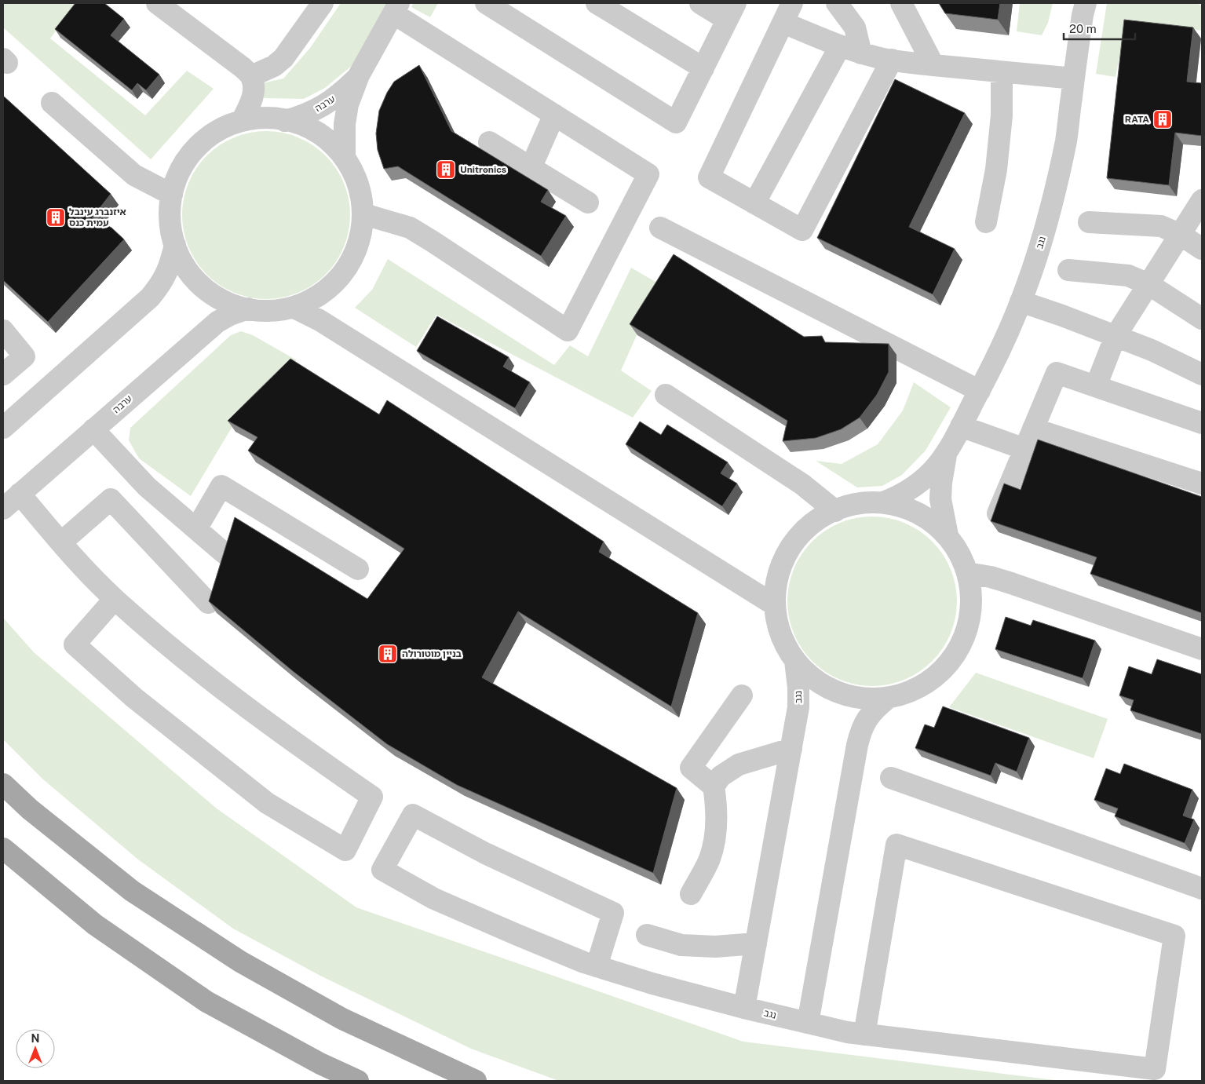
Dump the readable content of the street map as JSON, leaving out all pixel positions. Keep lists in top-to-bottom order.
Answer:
{
  "streets": {
    "street": ["ערבה", "נגב"]
  },
  "places": {
    "building": [
      "RATA",
      "Unitronics",
      "איזנברג עינבל עמית כנס",
      "בניין מוטורולה"
    ]
  },
  "scale_bar": "20 m",
  "north": "top"
}
